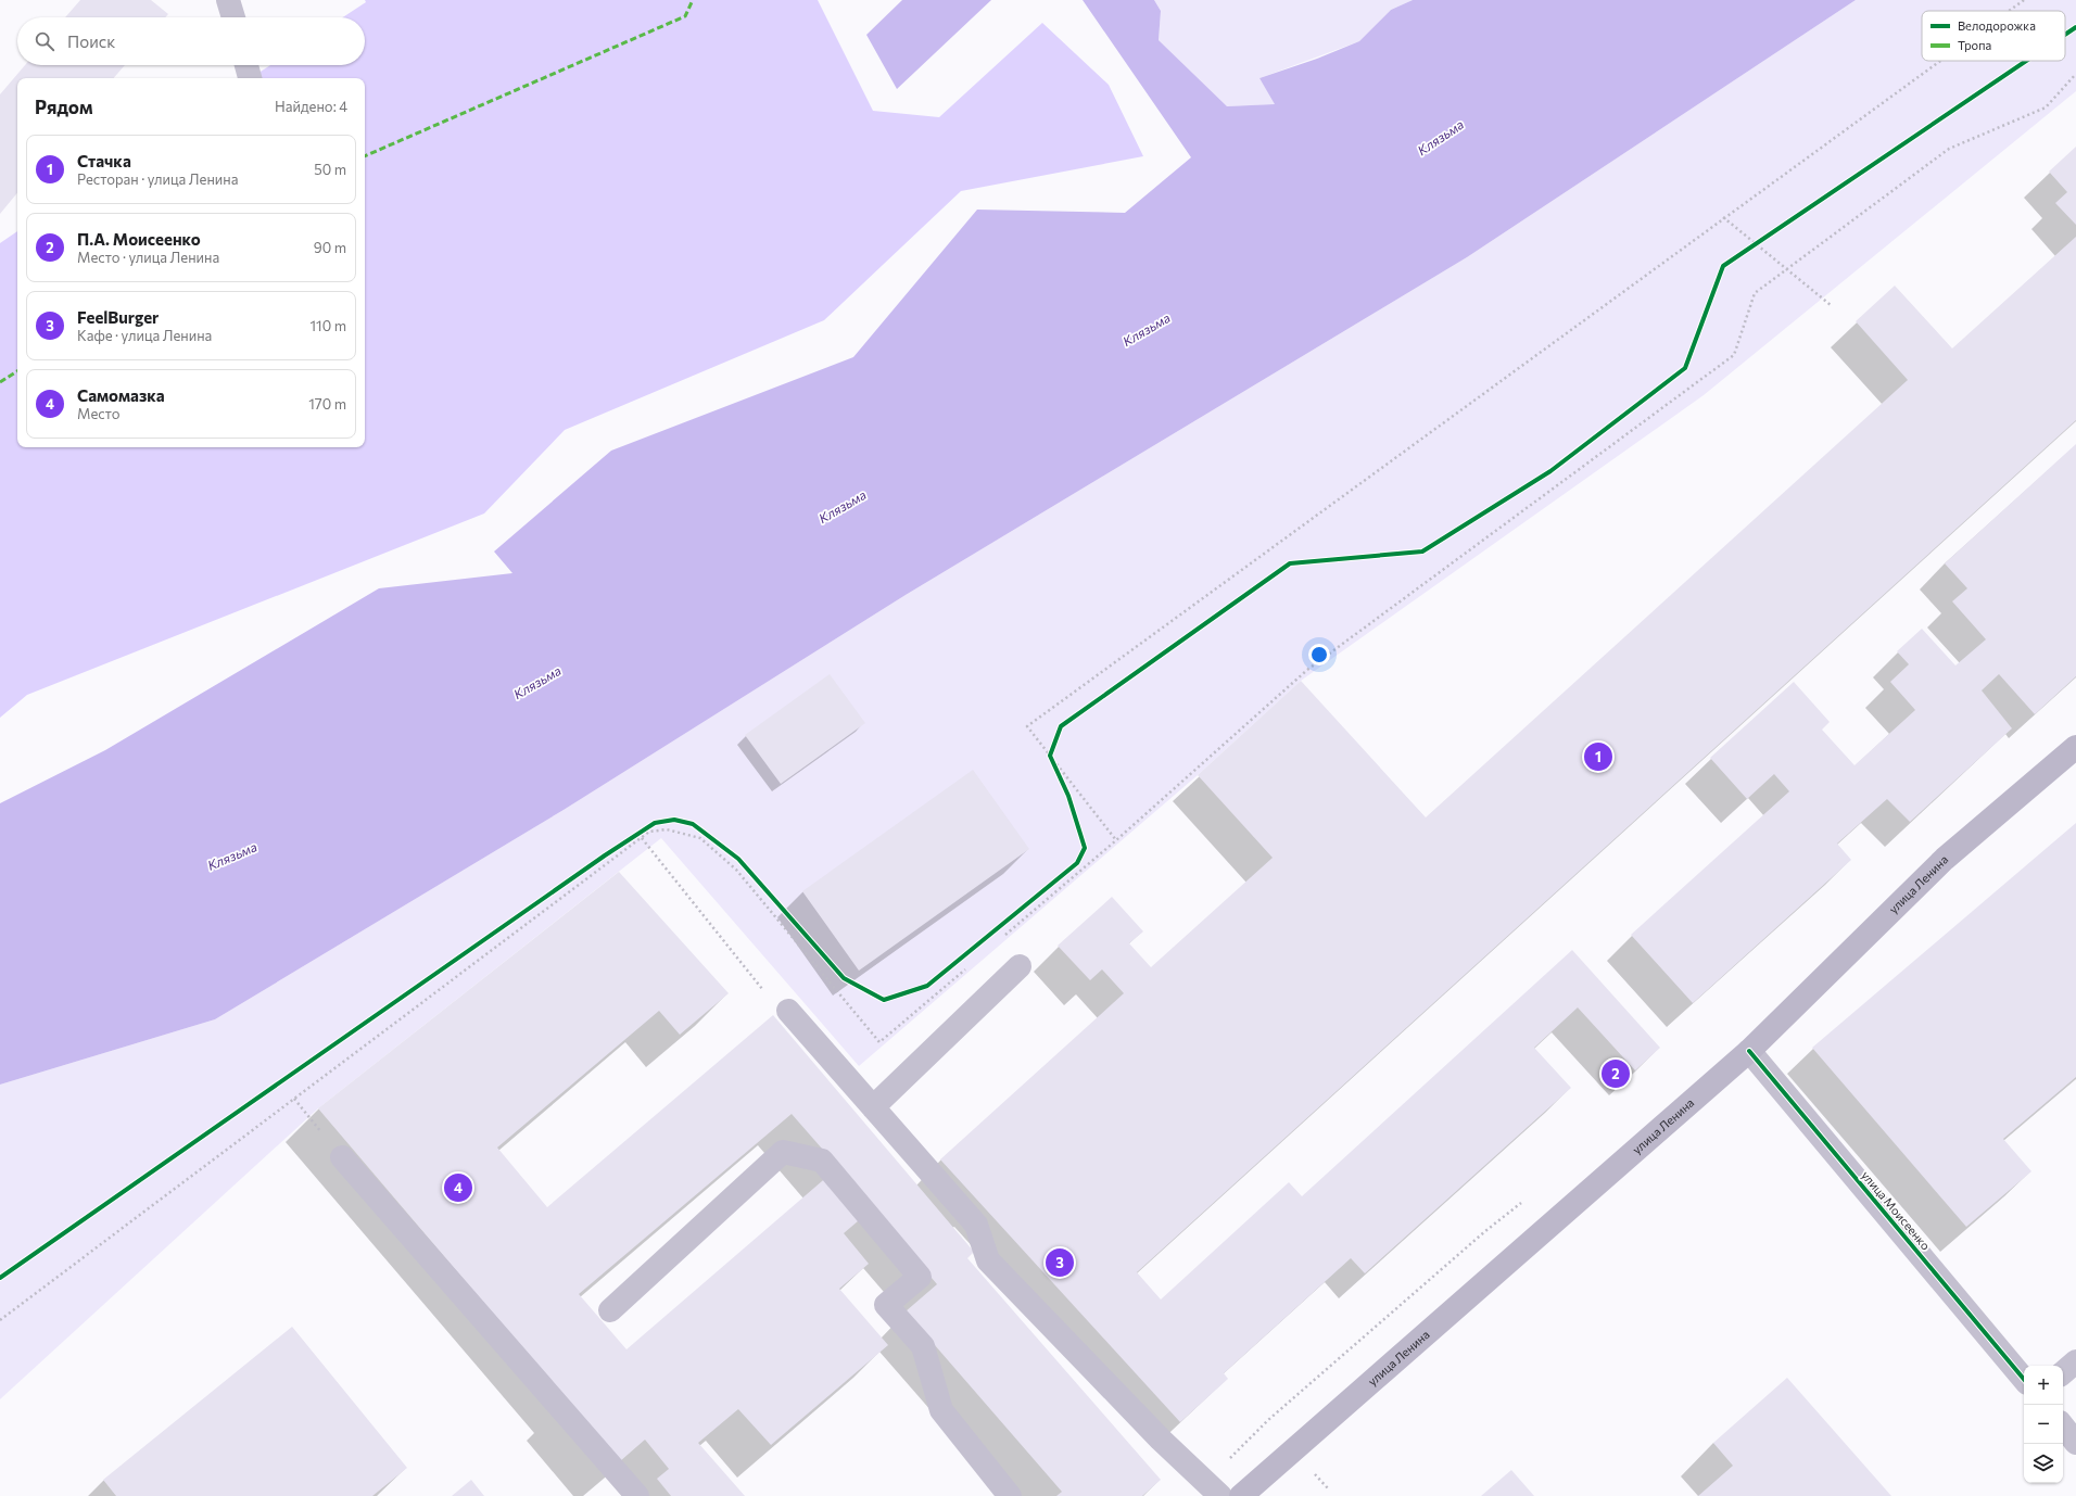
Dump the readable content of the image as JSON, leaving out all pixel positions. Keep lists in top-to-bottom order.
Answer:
{
  "streets": {
    "main road": ["улица Ленина"],
    "street": ["улица Моисеенко"]
  },
  "crossings": [
    ["улица Ленина", "улица Моисеенко"]
  ],
  "water": ["Клязьма"],
  "legend": ["Велодорожка", "Тропа"],
  "page": {
    "search": "Поиск",
    "heading": ["Рядом", "Найдено: 4"],
    "list": [
      {
        "mark": "1",
        "name": "Стачка",
        "note": "Ресторан · улица Ленина",
        "value": "50 m"
      },
      {
        "mark": "2",
        "name": "П.А. Моисеенко",
        "note": "Место · улица Ленина",
        "value": "90 m"
      },
      {
        "mark": "3",
        "name": "FeelBurger",
        "note": "Кафе · улица Ленина",
        "value": "110 m"
      },
      {
        "mark": "4",
        "name": "Самомазка",
        "note": "Место",
        "value": "170 m"
      }
    ],
    "pins": [
      "1",
      "2",
      "4",
      "3"
    ],
    "map_buttons": ["+", "−"]
  }
}
